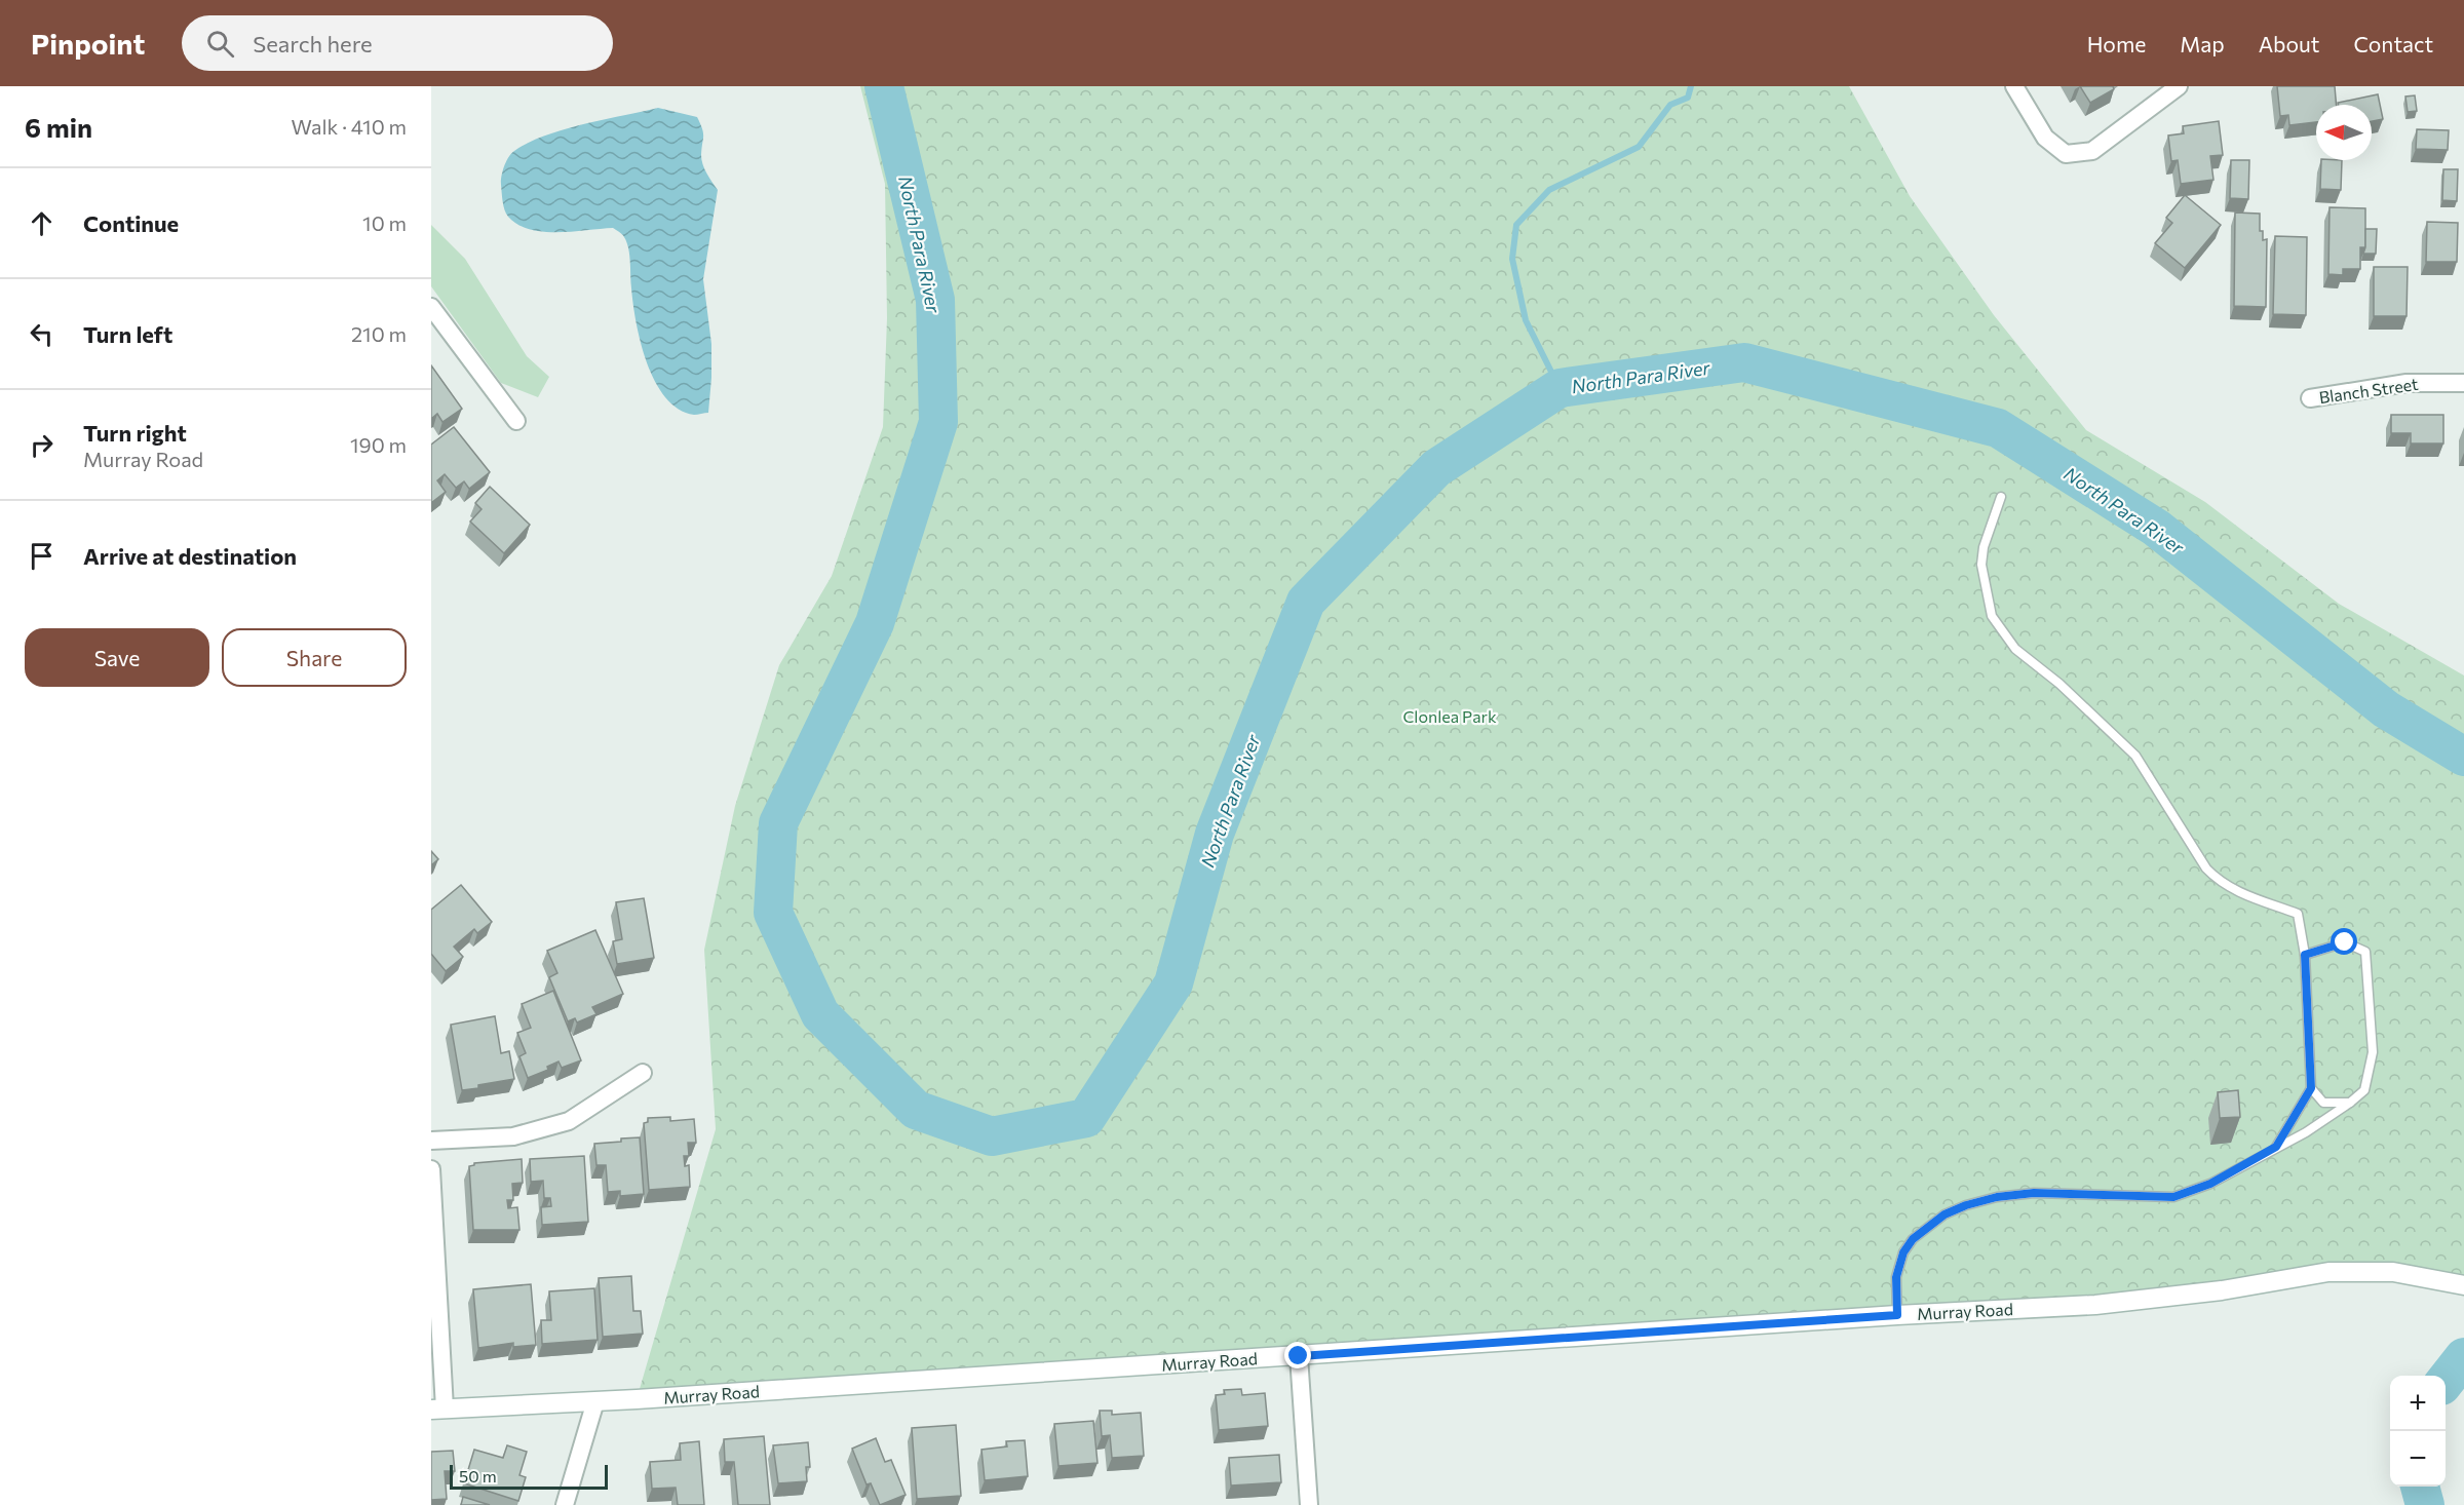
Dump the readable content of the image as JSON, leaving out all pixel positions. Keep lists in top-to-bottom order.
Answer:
{
  "streets": {
    "street": ["Blanch Street", "Murray Road"]
  },
  "water": ["North Para River"],
  "parks": ["Clonlea Park"],
  "scale_bar": "50 m",
  "north": "left",
  "page": {
    "header": "Pinpoint",
    "search": "Search here",
    "nav": [
      "Home",
      "Map",
      "About",
      "Contact"
    ],
    "heading": ["6 min", "Walk · 410 m"],
    "list": [
      ["Continue", "10 m"],
      ["Turn left", "210 m"],
      ["Turn right", "Murray Road", "190 m"],
      "Arrive at destination"
    ],
    "buttons": ["Save", "Share"],
    "map_buttons": ["+", "−"],
    "scale": "50 m"
  }
}
